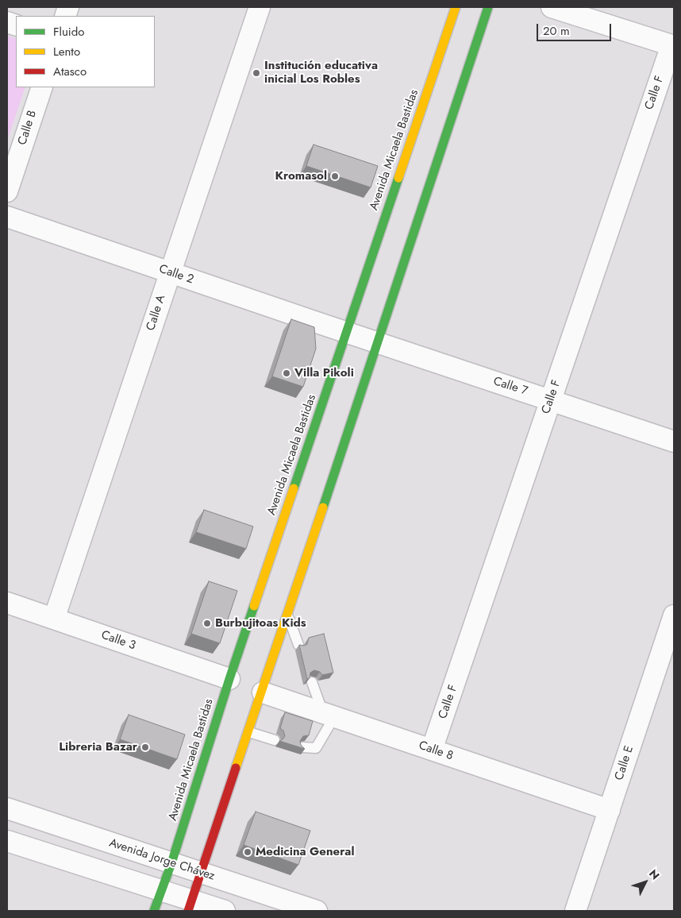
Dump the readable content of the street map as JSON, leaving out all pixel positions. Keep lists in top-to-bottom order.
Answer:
{
  "streets": {
    "street": [
      "Calle F",
      "Calle B",
      "Avenida Micaela Bastidas",
      "Calle 2",
      "Calle A",
      "Calle 7",
      "Calle 3",
      "Calle 8",
      "Calle E",
      "Avenida Jorge Chávez"
    ]
  },
  "crossings": [
    ["Calle F", "Calle 7"],
    ["Calle F", "Calle 8"],
    ["Avenida Micaela Bastidas", "Calle 2"],
    ["Avenida Micaela Bastidas", "Calle 7"],
    ["Avenida Micaela Bastidas", "Calle 3"],
    ["Avenida Micaela Bastidas", "Avenida Jorge Chávez"],
    ["Calle 2", "Calle A"],
    ["Calle 2", "Calle 7"],
    ["Calle A", "Calle 3"],
    ["Calle 8", "Calle E"]
  ],
  "places": [
    "Institución educativa inicial Los Robles",
    "Kromasol",
    "Villa Pikoli",
    "Burbujitoas Kids",
    "Libreria Bazar",
    "Medicina General"
  ],
  "legend": ["Fluido", "Lento", "Atasco"],
  "scale_bar": "20 m",
  "north": "top right"
}
